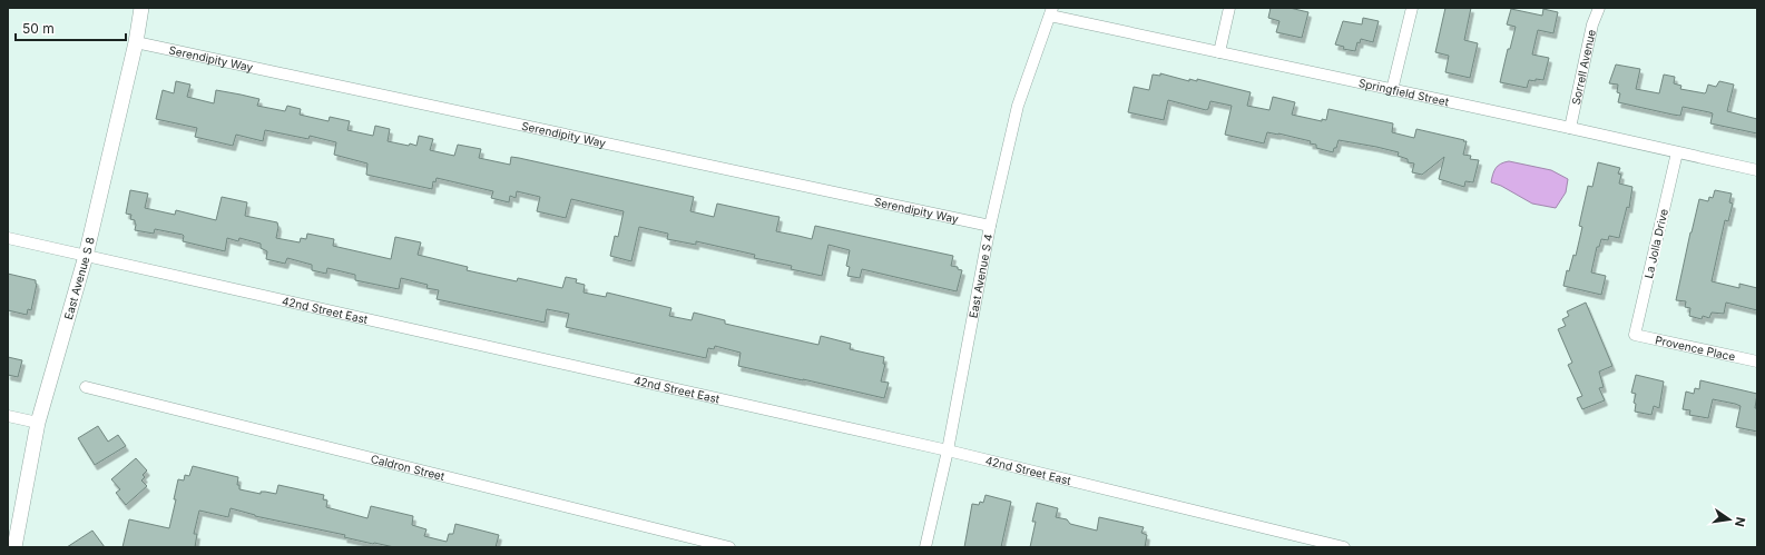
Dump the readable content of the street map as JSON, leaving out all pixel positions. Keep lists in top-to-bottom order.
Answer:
{
  "streets": {
    "street": [
      "Serendipity Way",
      "Sorrell Avenue",
      "Springfield Street",
      "La Jolla Drive",
      "East Avenue S 4",
      "East Avenue S 8",
      "42nd Street East",
      "Provence Place",
      "Caldron Street"
    ]
  },
  "crossings": [
    ["Serendipity Way", "East Avenue S 4"],
    ["Serendipity Way", "East Avenue S 8"],
    ["Sorrell Avenue", "Springfield Street"],
    ["Springfield Street", "La Jolla Drive"],
    ["Springfield Street", "East Avenue S 4"],
    ["La Jolla Drive", "Provence Place"],
    ["East Avenue S 4", "42nd Street East"],
    ["East Avenue S 8", "42nd Street East"]
  ],
  "scale_bar": "50 m",
  "north": "right"
}
